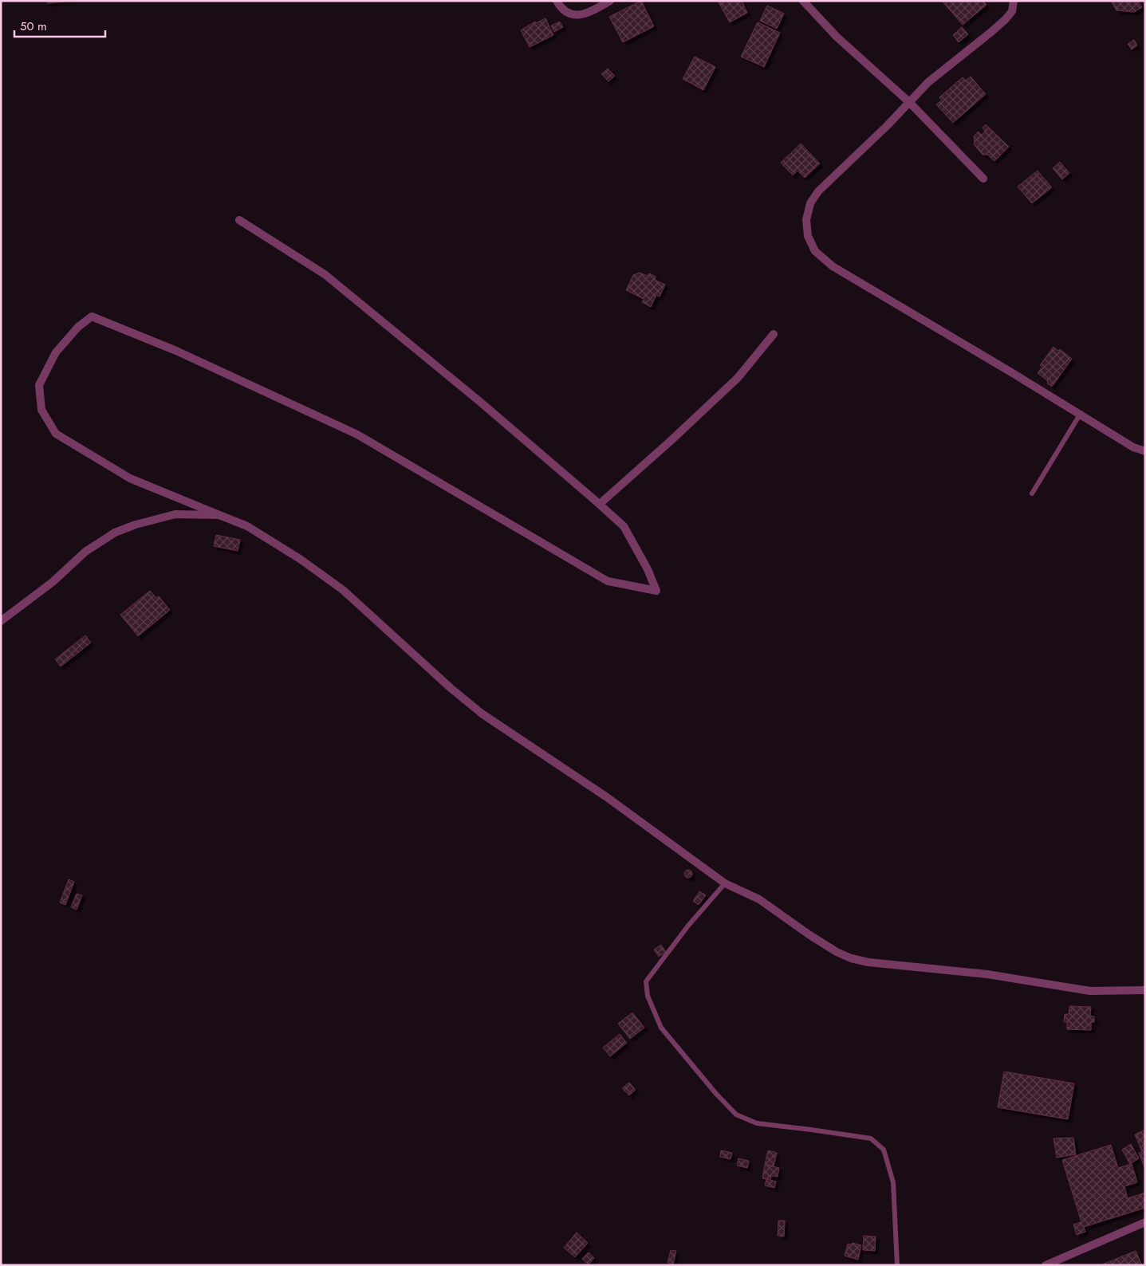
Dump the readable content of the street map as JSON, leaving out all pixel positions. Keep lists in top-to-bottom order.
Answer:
{
  "scale_bar": "50 m"
}
